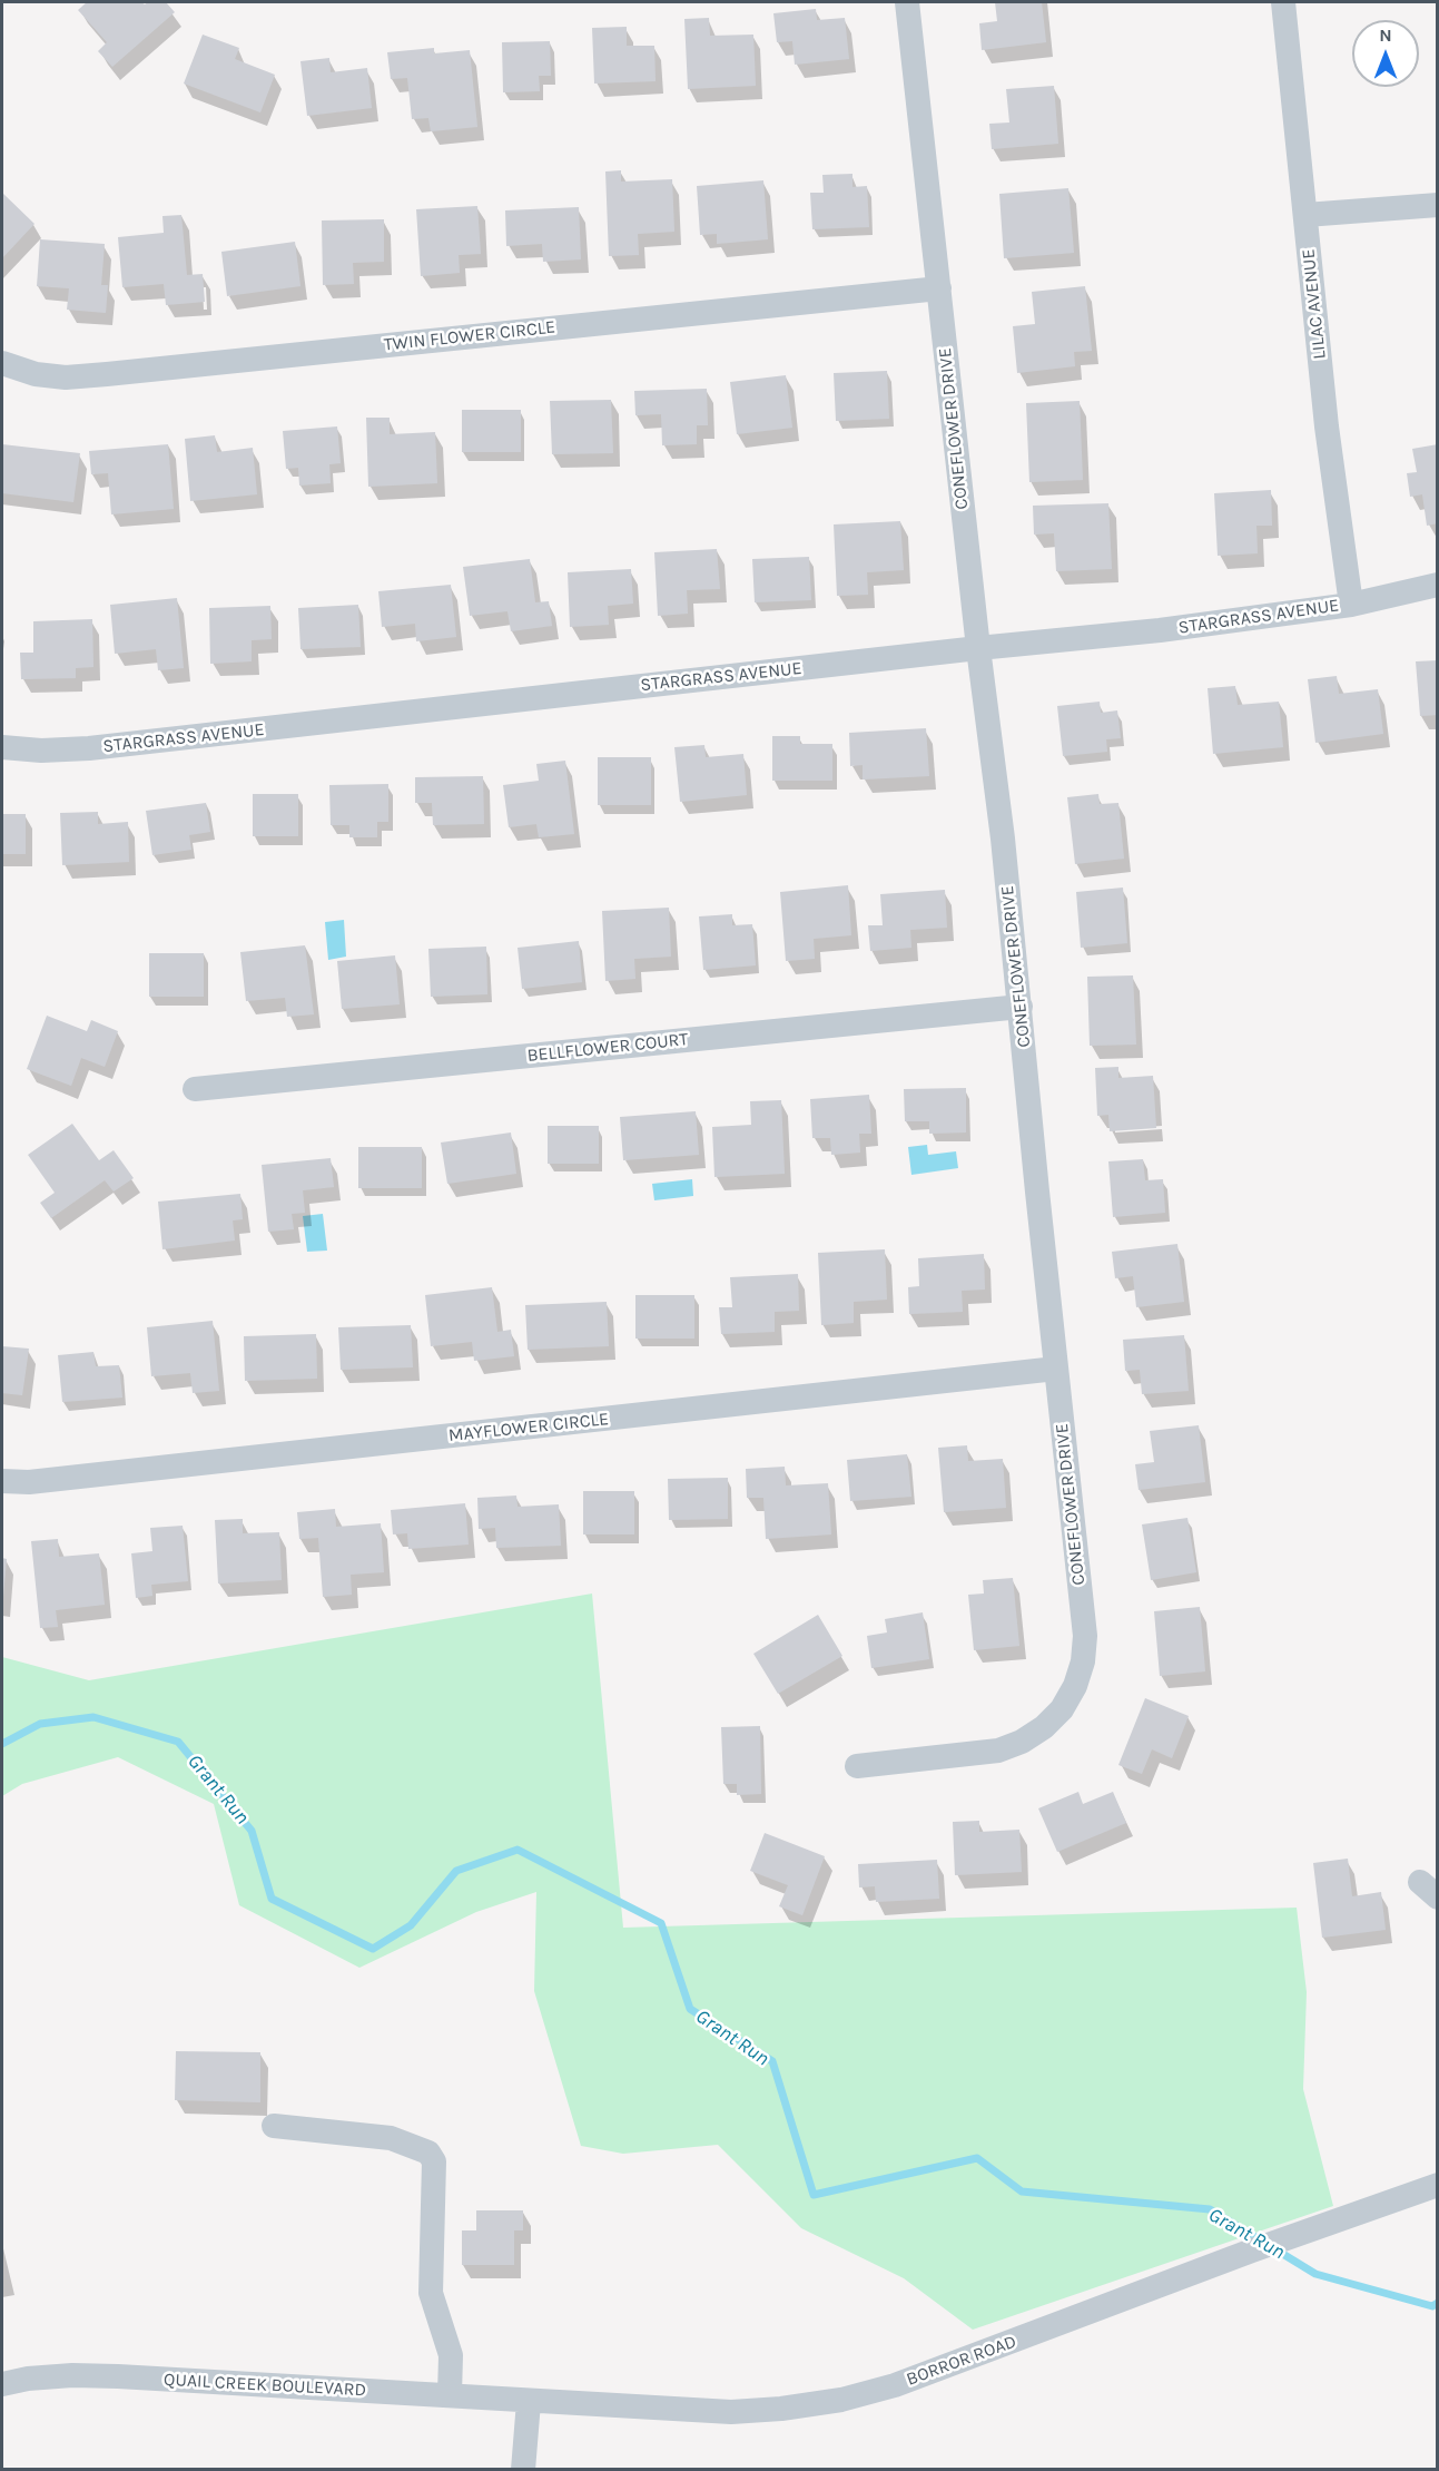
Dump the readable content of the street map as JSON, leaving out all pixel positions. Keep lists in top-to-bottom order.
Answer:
{
  "streets": {
    "street": [
      "LILAC AVENUE",
      "TWIN FLOWER CIRCLE",
      "CONEFLOWER DRIVE",
      "STARGRASS AVENUE",
      "BELLFLOWER COURT",
      "MAYFLOWER CIRCLE",
      "BORROR ROAD",
      "QUAIL CREEK BOULEVARD"
    ]
  },
  "crossings": [
    ["LILAC AVENUE", "STARGRASS AVENUE"],
    ["TWIN FLOWER CIRCLE", "CONEFLOWER DRIVE"],
    ["CONEFLOWER DRIVE", "STARGRASS AVENUE"],
    ["CONEFLOWER DRIVE", "BELLFLOWER COURT"],
    ["CONEFLOWER DRIVE", "MAYFLOWER CIRCLE"],
    ["BORROR ROAD", "QUAIL CREEK BOULEVARD"]
  ],
  "water": ["Grant Run"],
  "north": "top"
}
